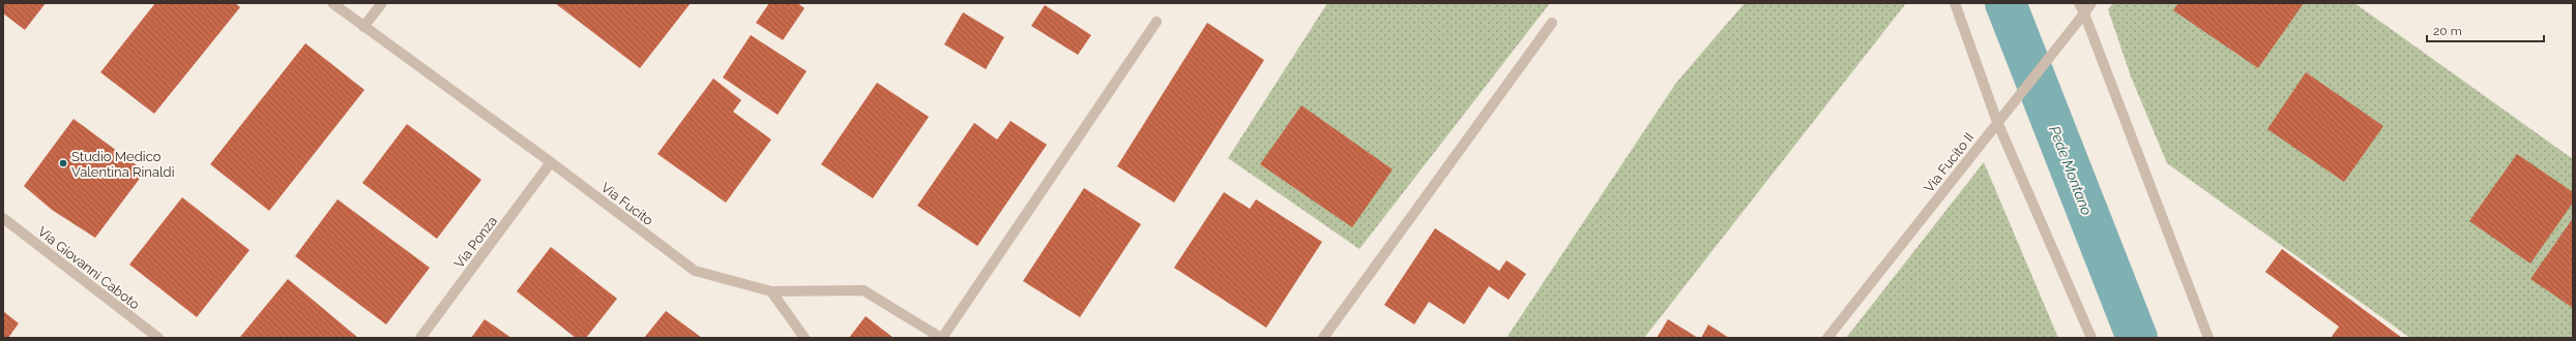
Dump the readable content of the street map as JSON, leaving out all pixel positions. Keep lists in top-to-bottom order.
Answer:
{
  "streets": {
    "street": [
      "Via Fucito II",
      "Via Fucito",
      "Via Ponza",
      "Via Giovanni Caboto"
    ]
  },
  "crossings": [
    ["Via Fucito", "Via Ponza"]
  ],
  "water": ["Pede Montano"],
  "places": ["Studio Medico Valentina Rinaldi"],
  "scale_bar": "20 m"
}
